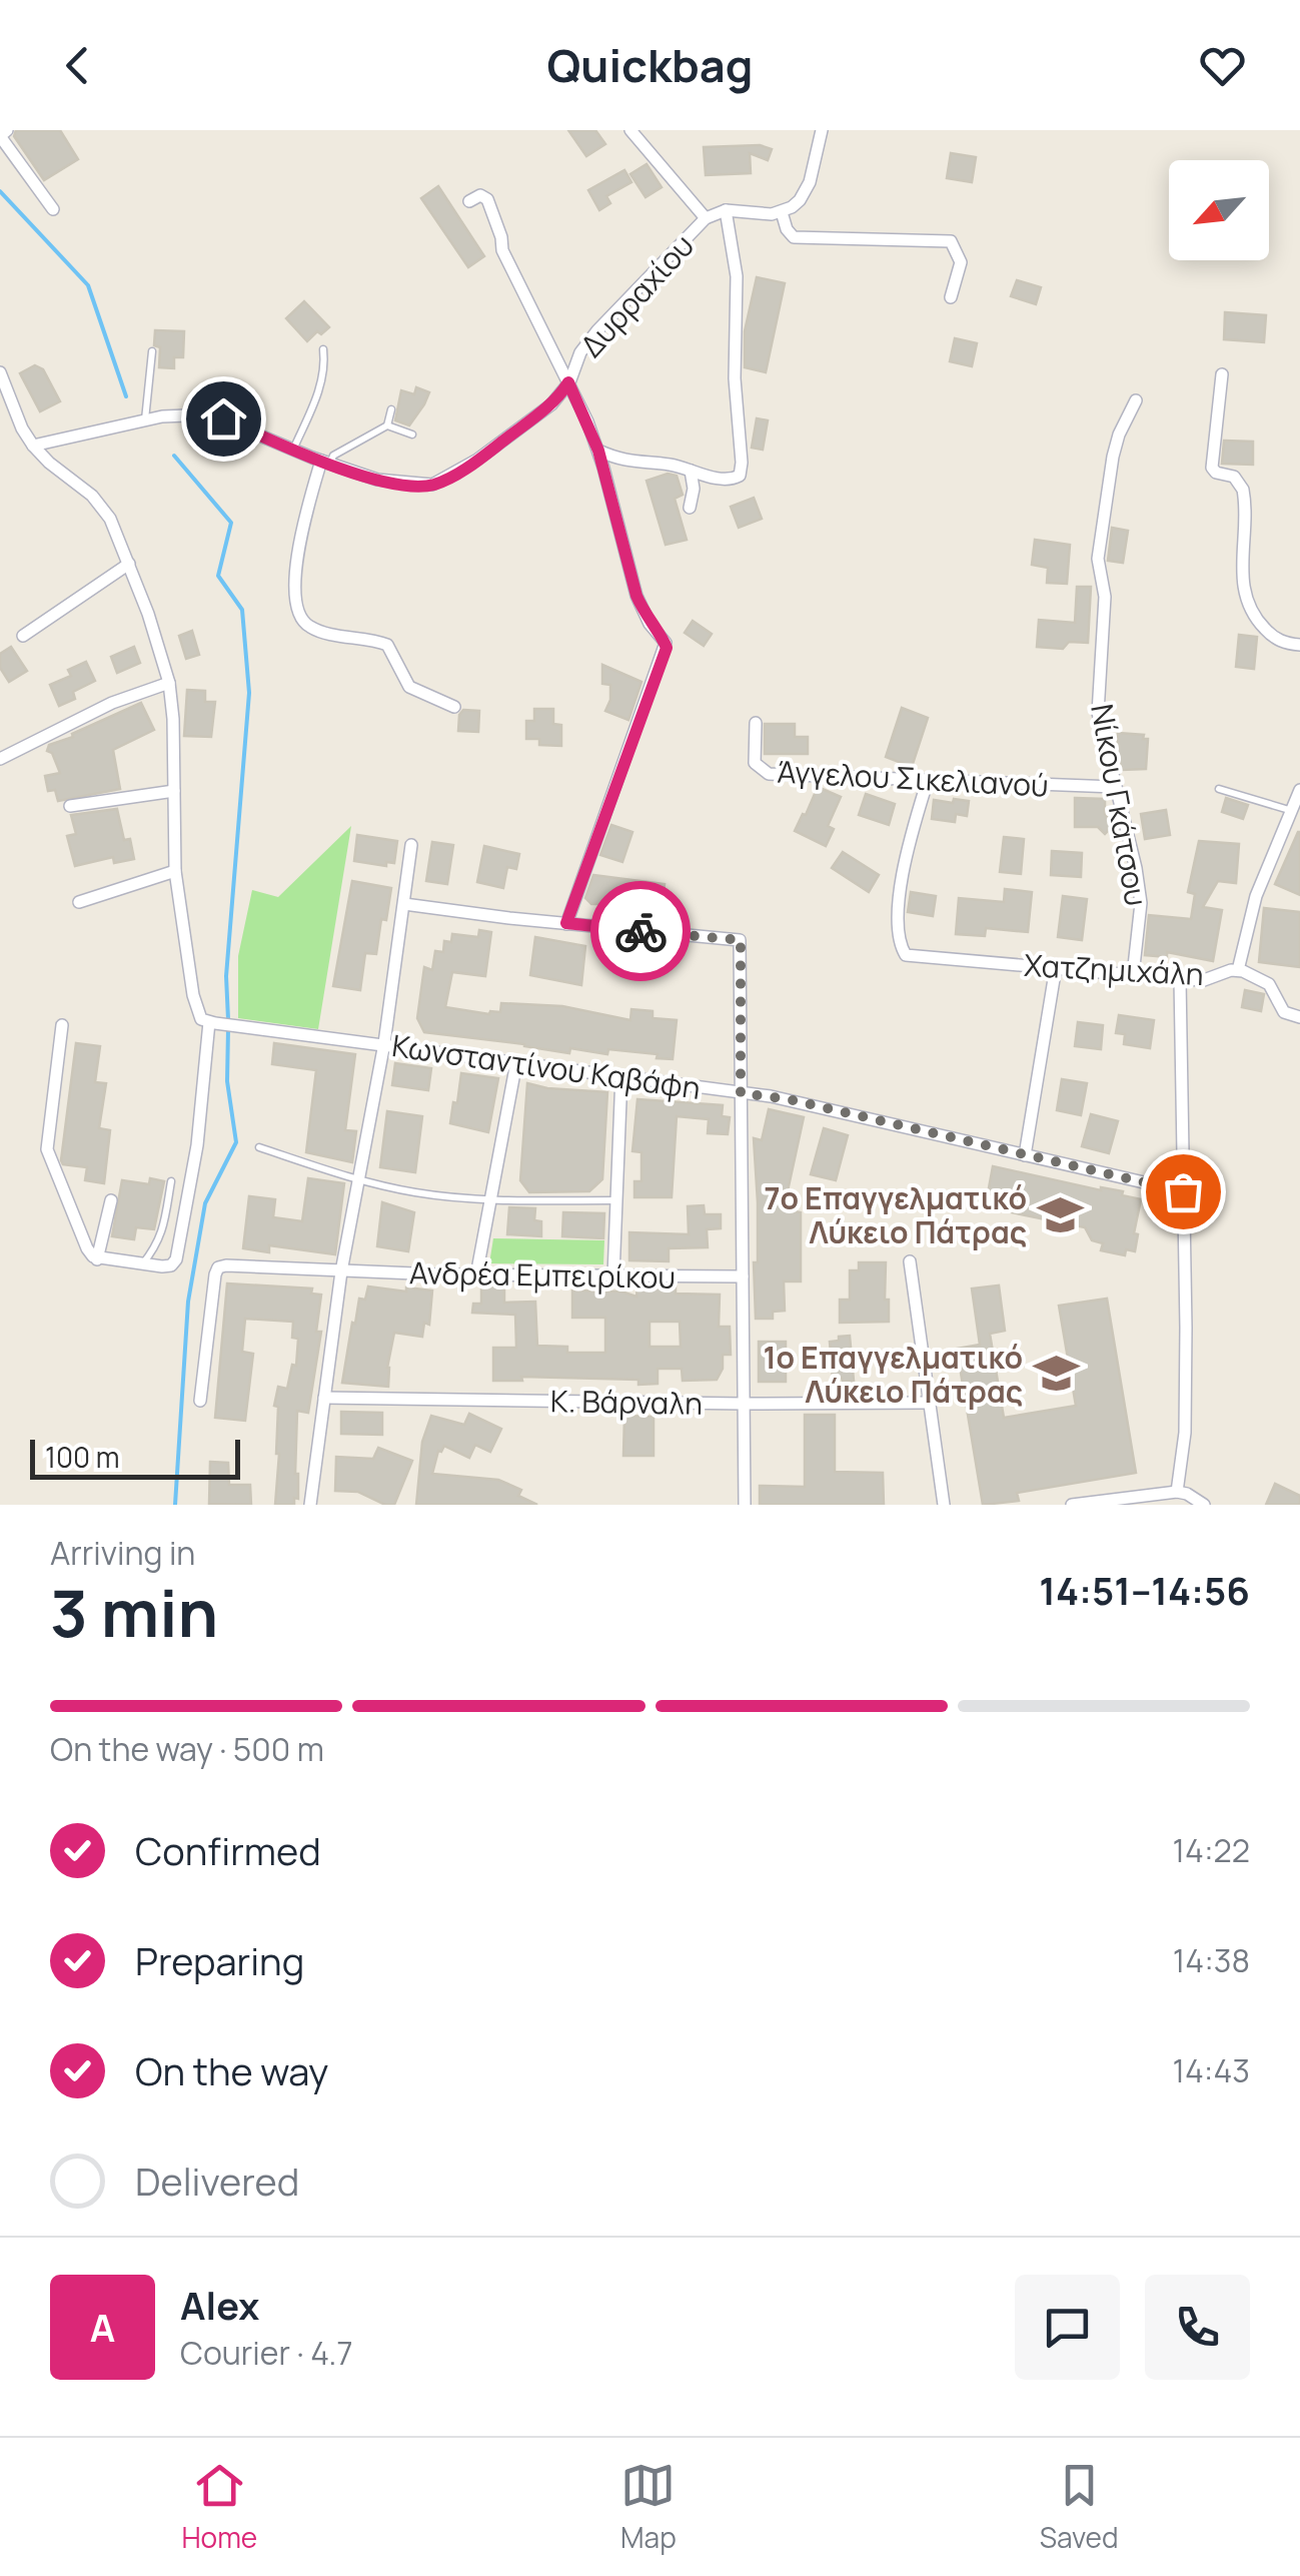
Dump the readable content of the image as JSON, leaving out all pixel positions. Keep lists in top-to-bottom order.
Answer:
{
  "streets": {
    "street": [
      "Δυρραχίου",
      "Άγγελου Σικελιανού",
      "Νίκου Γκάτσου",
      "Χατζημιχάλη",
      "Κωνσταντίνου Καβάφη",
      "Ανδρέα Εμπειρίκου",
      "Κ. Βάρναλη"
    ]
  },
  "crossings": [
    ["Άγγελου Σικελιανού", "Νίκου Γκάτσου"],
    ["Άγγελου Σικελιανού", "Χατζημιχάλη"],
    ["Νίκου Γκάτσου", "Χατζημιχάλη"]
  ],
  "places": {
    "school or university": ["7ο Επαγγελματικό Λύκειο Πάτρας", "1o Επαγγελματικό Λύκειο Πάτρας"]
  },
  "scale_bar": "100 m",
  "north": "bottom left",
  "page": {
    "header": "Quickbag",
    "scale": "100 m",
    "heading": ["3 min", "Arriving in", "14:51–14:56"],
    "panel": ["Alex", "Courier · 4.7"],
    "bar": "On the way · 500 m",
    "list": [
      ["Confirmed", "14:22"],
      ["Preparing", "14:38"],
      ["On the way", "14:43"],
      "Delivered"
    ],
    "round": "A",
    "tabs": ["Home", "Map", "Saved"]
  }
}
